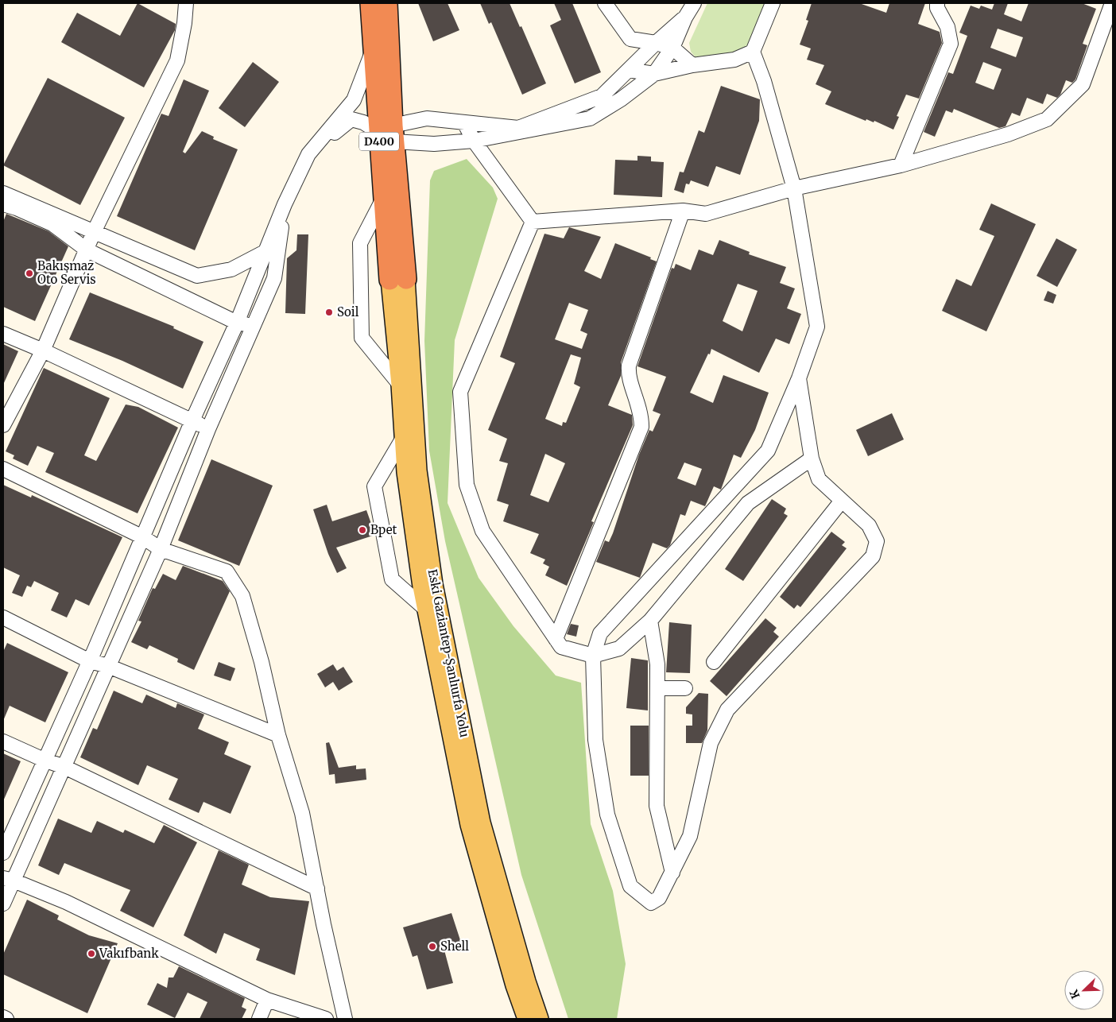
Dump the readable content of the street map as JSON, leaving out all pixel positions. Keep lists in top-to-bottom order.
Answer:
{
  "streets": {
    "highway": ["D400"],
    "main road": ["Eski Gaziantep-Şanlıurfa Yolu"]
  },
  "crossings": [
    ["D400", "Eski Gaziantep-Şanlıurfa Yolu"]
  ],
  "places": [
    "Bakışmaz Oto Servis",
    "Soil",
    "Bpet",
    "Shell",
    "Vakıfbank"
  ],
  "north": "bottom left"
}
